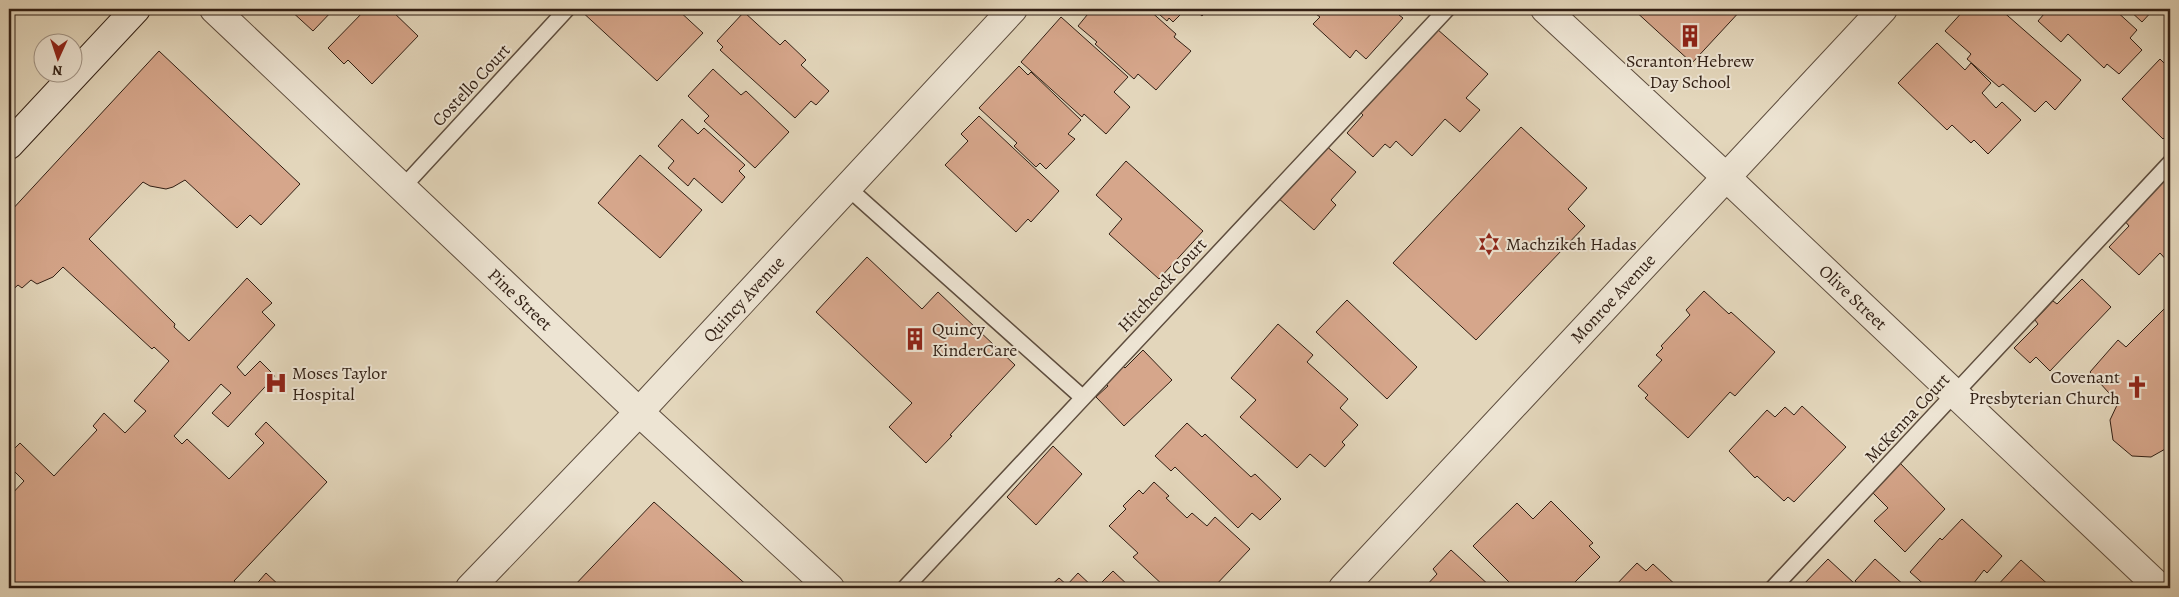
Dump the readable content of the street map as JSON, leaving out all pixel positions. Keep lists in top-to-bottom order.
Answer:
{
  "streets": {
    "street": [
      "Olive Street",
      "Monroe Avenue",
      "Pine Street",
      "Quincy Avenue"
    ],
    "lane": ["Costello Court", "Hitchcock Court", "McKenna Court"]
  },
  "crossings": [
    ["Costello Court", "Pine Street"],
    ["Olive Street", "Monroe Avenue"],
    ["Olive Street", "McKenna Court"],
    ["Pine Street", "Quincy Avenue"]
  ],
  "places": {
    "building": ["Scranton Hebrew Day School", "Quincy KinderCare"],
    "synagogue": ["Machzikeh Hadas"],
    "hospital": ["Moses Taylor Hospital"],
    "church": ["Covenant Presbyterian Church"]
  },
  "north": "bottom"
}
